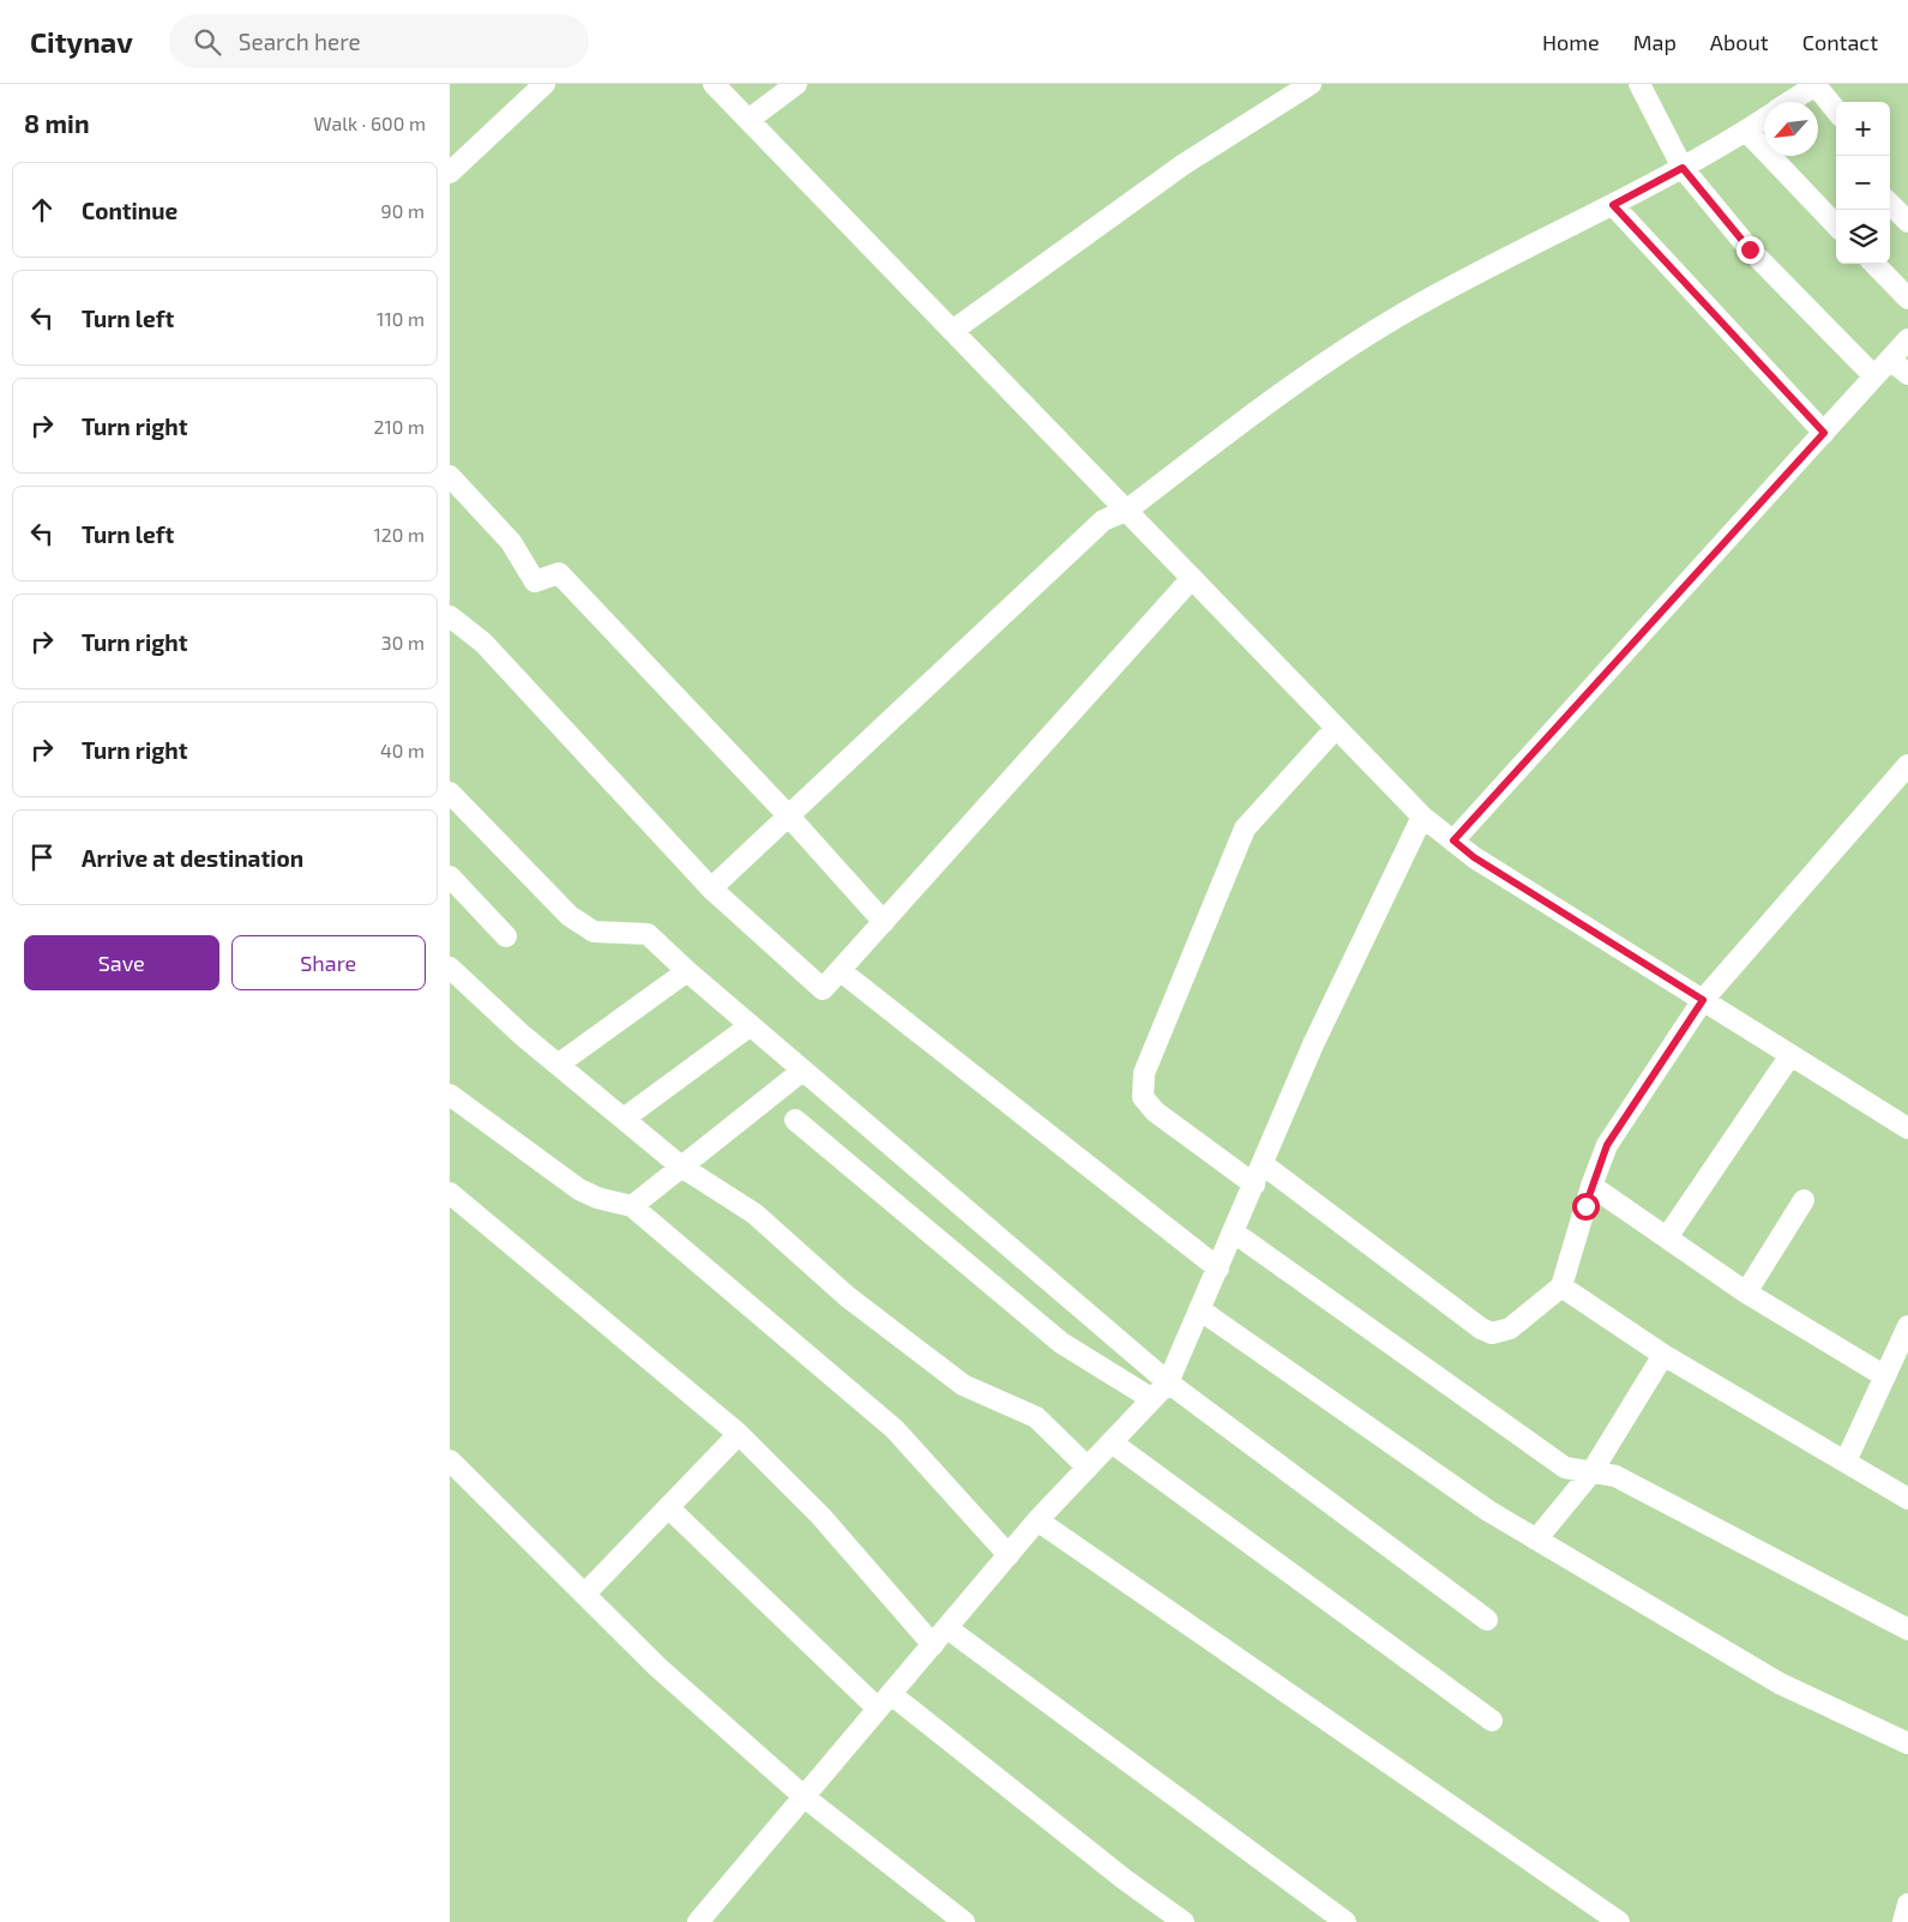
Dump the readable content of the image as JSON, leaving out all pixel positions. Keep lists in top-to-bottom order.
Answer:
{
  "north": "bottom left",
  "page": {
    "header": "Citynav",
    "search": "Search here",
    "nav": [
      "Home",
      "Map",
      "About",
      "Contact"
    ],
    "heading": ["8 min", "Walk · 600 m"],
    "map_buttons": ["+", "−"],
    "list": [
      ["Continue", "90 m"],
      ["Turn left", "110 m"],
      ["Turn right", "210 m"],
      ["Turn left", "120 m"],
      ["Turn right", "30 m"],
      ["Turn right", "40 m"],
      "Arrive at destination"
    ],
    "buttons": ["Save", "Share"]
  }
}
